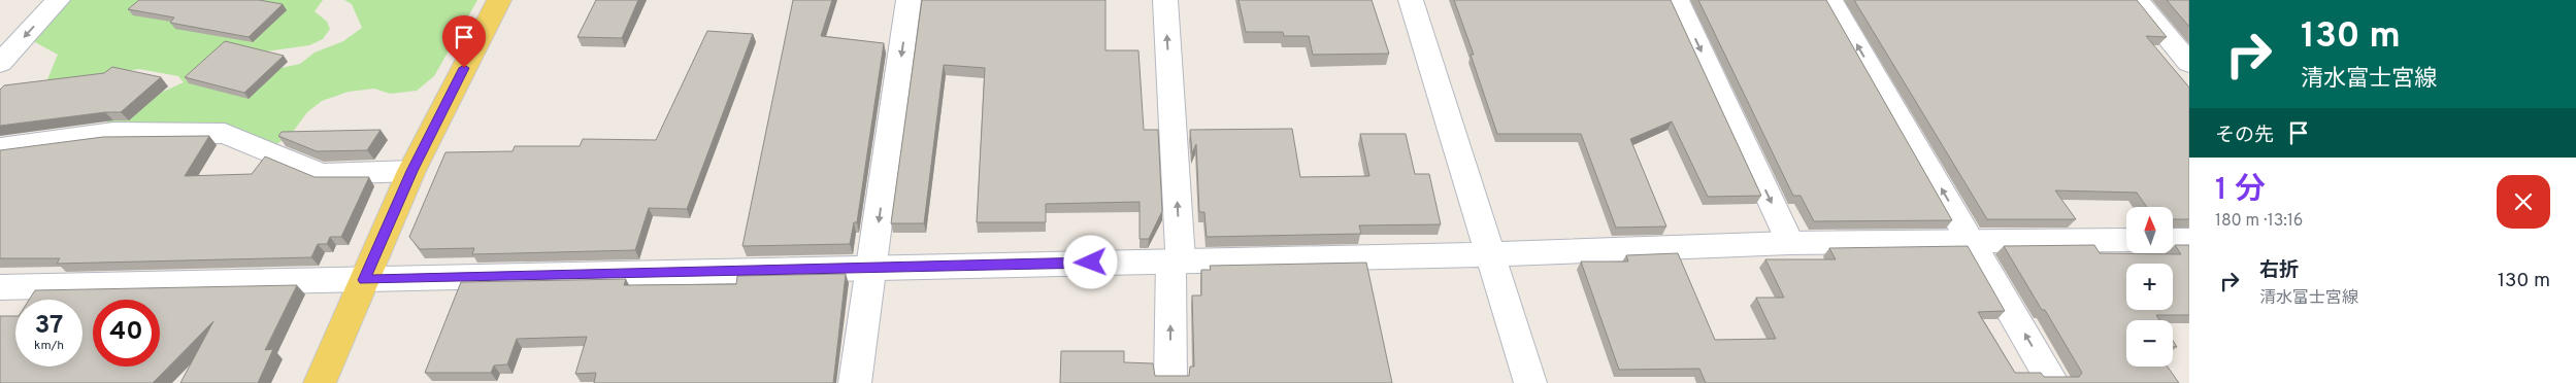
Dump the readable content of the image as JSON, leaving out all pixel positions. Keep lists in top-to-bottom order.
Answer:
{
  "north": "top",
  "page": {
    "turn": ["130 m", "清水富士宮線"],
    "then": "その先",
    "heading": ["1 分", "180 m · 13:16"],
    "map_buttons": ["+", "−"],
    "list": [
      {
        "name": "右折",
        "note": "清水富士宮線",
        "value": "130 m"
      }
    ],
    "speed": "37 km/h",
    "limit": "40"
  }
}
